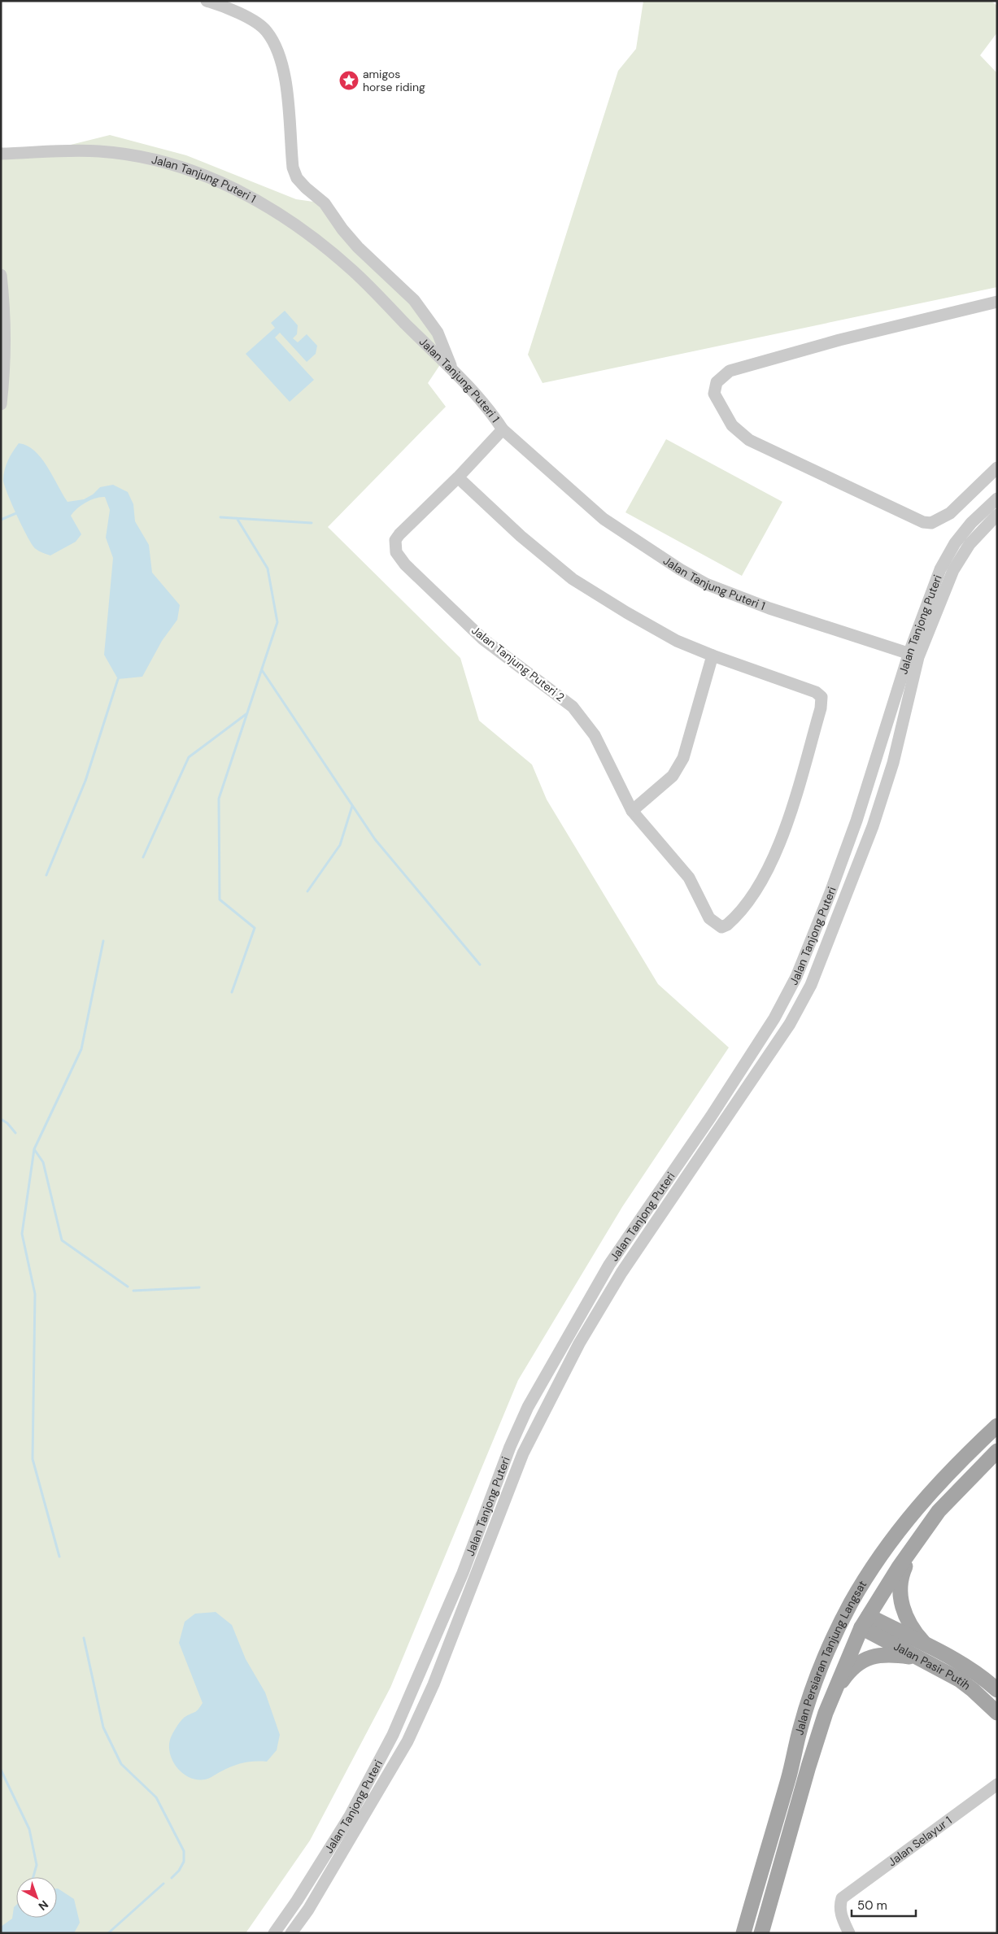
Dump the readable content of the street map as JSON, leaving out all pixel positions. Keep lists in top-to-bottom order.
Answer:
{
  "streets": {
    "main road": ["Jalan Persiaran Tanjung Langsat", "Jalan Pasir Putih"],
    "street": [
      "Jalan Tanjung Puteri 1",
      "Jalan Tanjong Puteri",
      "Jalan Tanjung Puteri 2",
      "Jalan Selayur 1"
    ]
  },
  "crossings": [
    ["Jalan Tanjung Puteri 1", "Jalan Tanjong Puteri"],
    ["Jalan Tanjung Puteri 1", "Jalan Tanjung Puteri 2"],
    ["Jalan Persiaran Tanjung Langsat", "Jalan Pasir Putih"]
  ],
  "places": {
    "place": ["amigos horse riding"]
  },
  "scale_bar": "50 m",
  "north": "bottom right"
}
